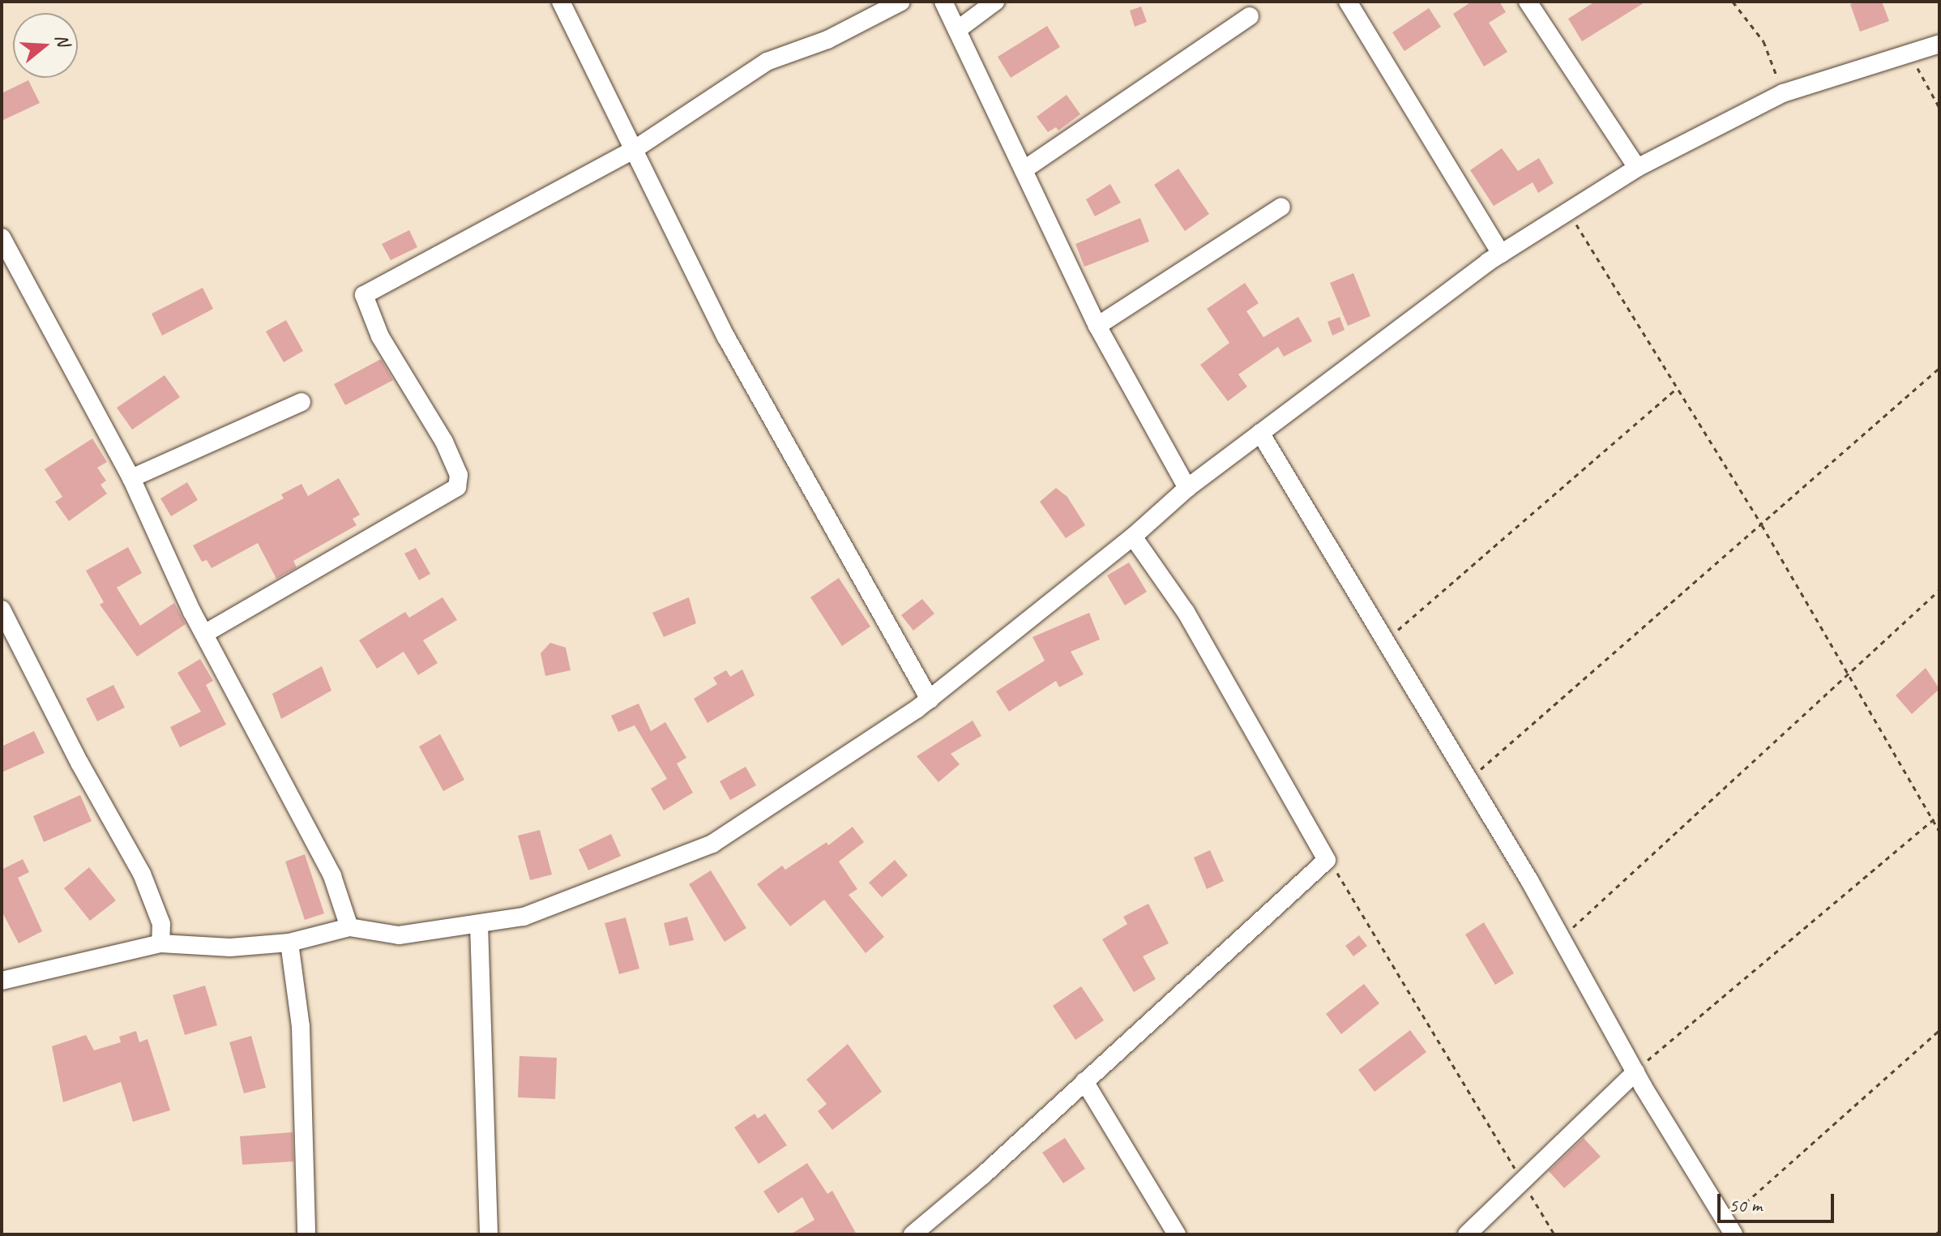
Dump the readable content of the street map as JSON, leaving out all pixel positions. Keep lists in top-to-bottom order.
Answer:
{
  "scale_bar": "50 m",
  "north": "right"
}
